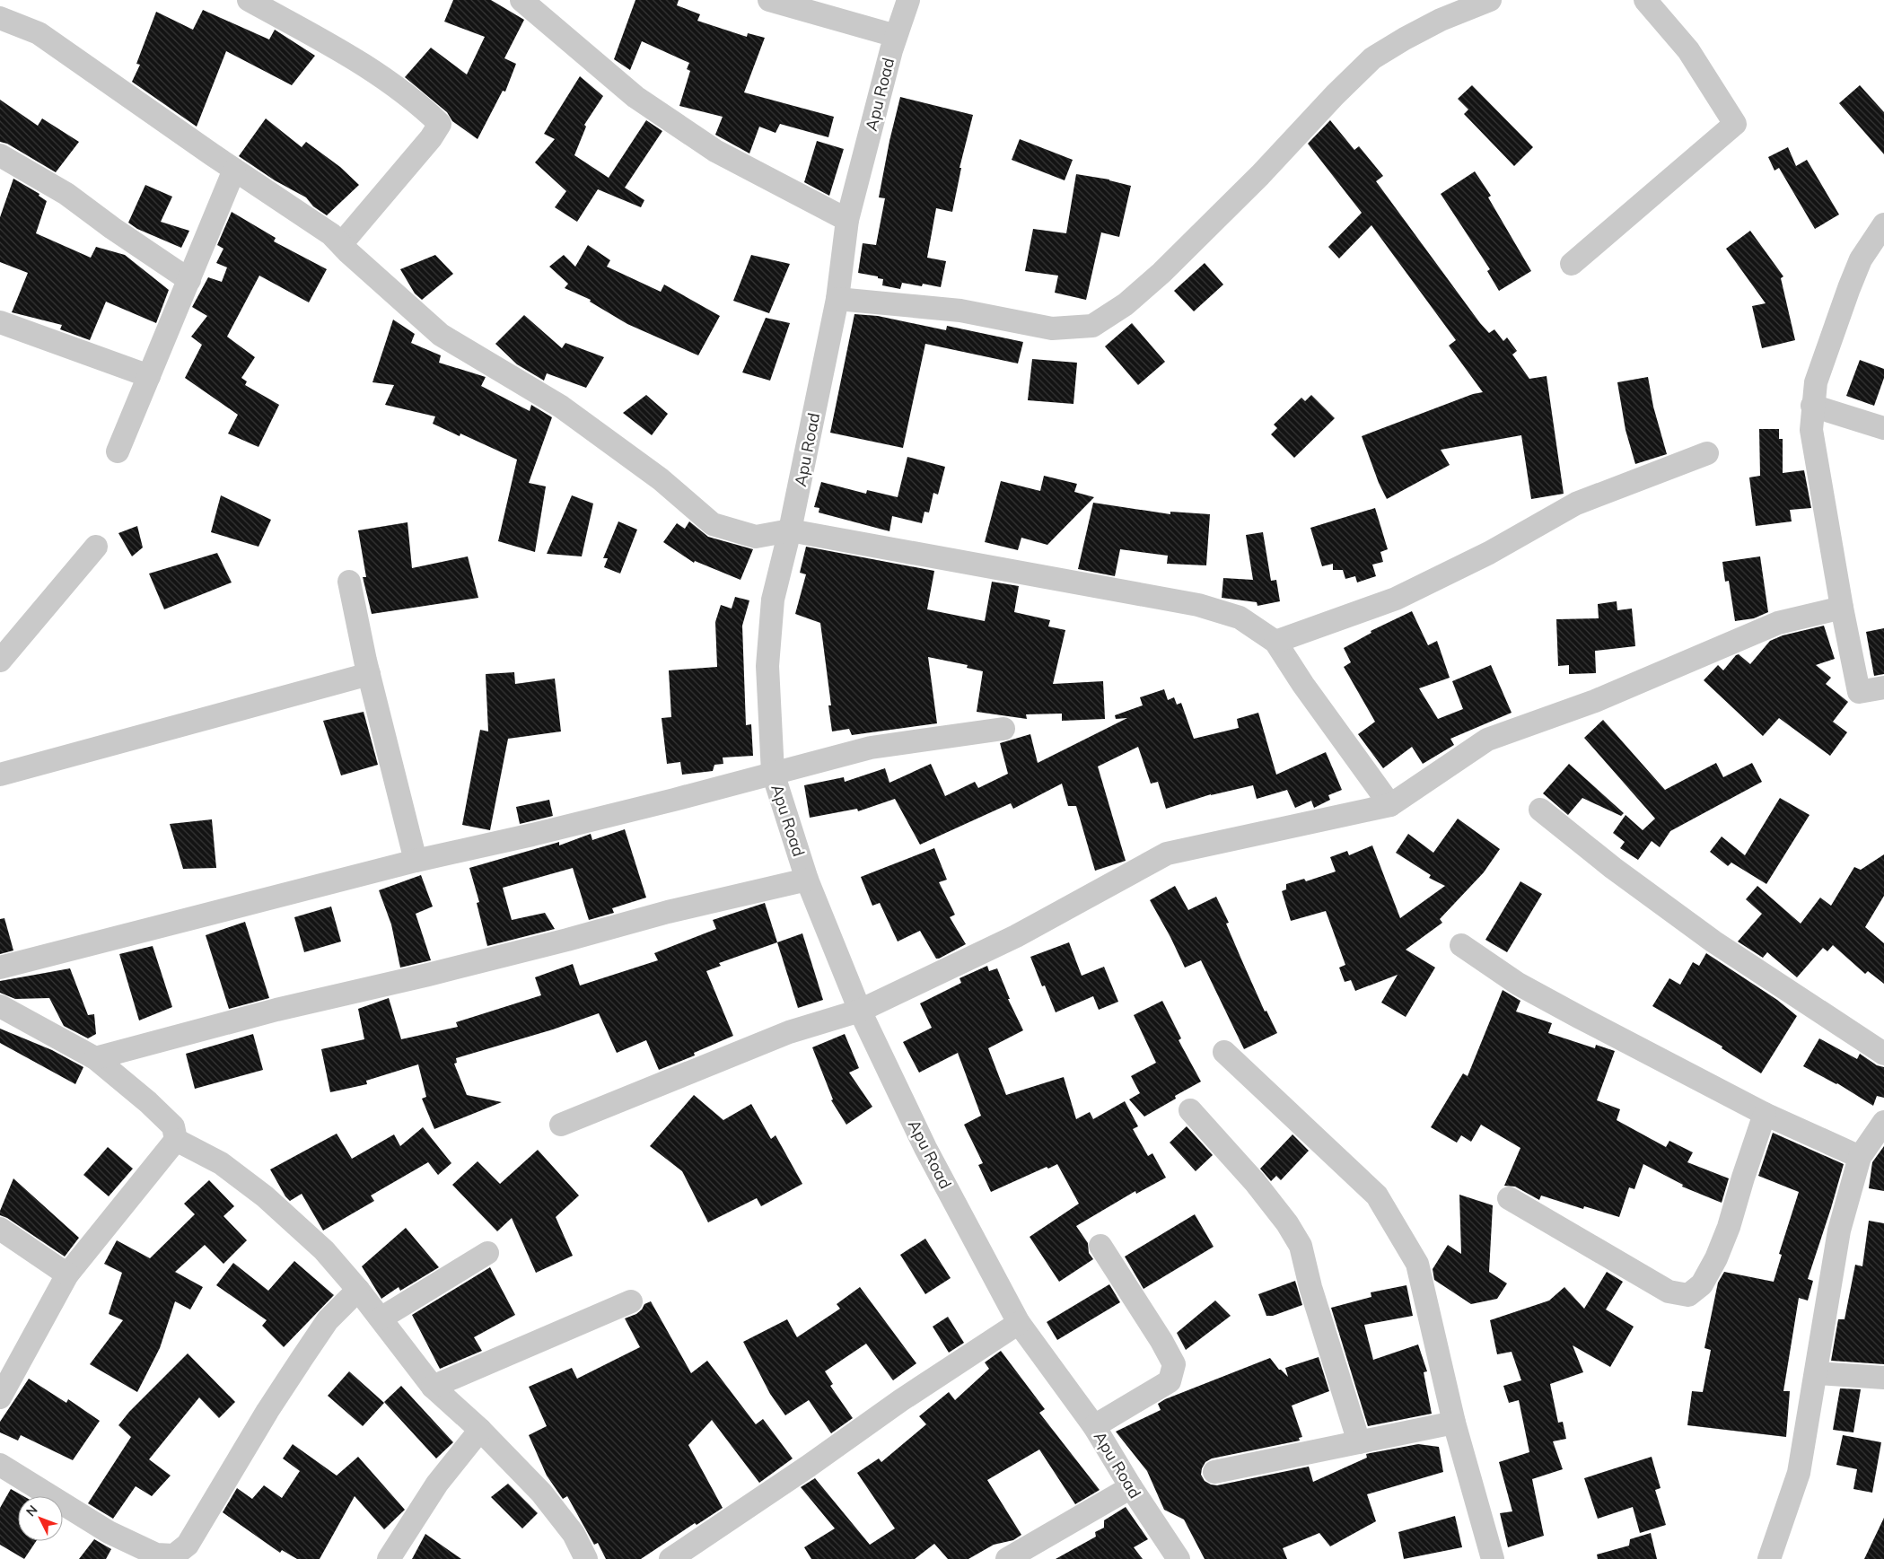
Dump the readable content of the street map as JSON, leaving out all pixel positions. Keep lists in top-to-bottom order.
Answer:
{
  "streets": {
    "street": ["Apu Road"]
  },
  "north": "top left"
}
